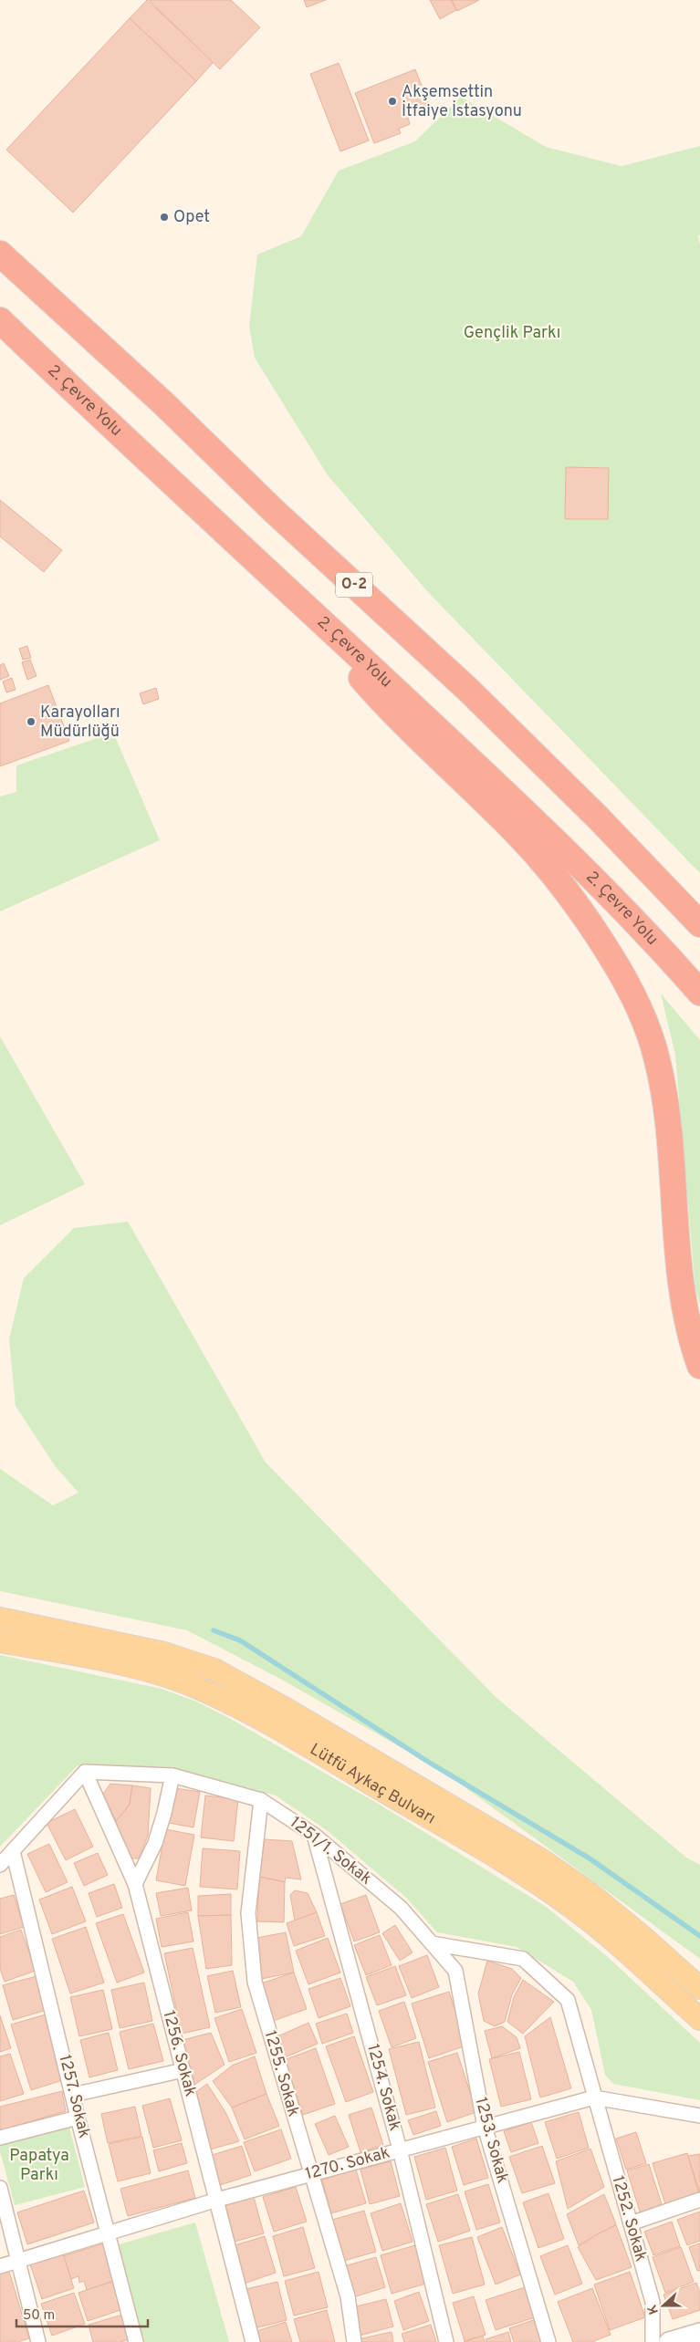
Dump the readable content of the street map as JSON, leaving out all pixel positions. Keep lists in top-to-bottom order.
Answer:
{
  "streets": {
    "highway": ["2. Çevre Yolu", "O-2"],
    "main road": ["Lütfü Aykaç Bulvarı"],
    "street": [
      "1251/1. Sokak",
      "1256. Sokak",
      "1255. Sokak",
      "1254. Sokak",
      "1257. Sokak",
      "1253. Sokak",
      "1270. Sokak",
      "1252. Sokak"
    ]
  },
  "crossings": [
    ["1251/1. Sokak", "1256. Sokak"],
    ["1251/1. Sokak", "1255. Sokak"],
    ["1251/1. Sokak", "1254. Sokak"],
    ["1251/1. Sokak", "1253. Sokak"],
    ["1256. Sokak", "1270. Sokak"],
    ["1255. Sokak", "1270. Sokak"],
    ["1254. Sokak", "1270. Sokak"],
    ["1257. Sokak", "1270. Sokak"],
    ["1253. Sokak", "1270. Sokak"],
    ["1270. Sokak", "1252. Sokak"]
  ],
  "parks": ["Gençlik Parkı", "Papatya Parkı"],
  "places": ["Akşemsettin İtfaiye İstasyonu", "Opet", "Karayolları Müdürlüğü"],
  "scale_bar": "50 m",
  "north": "left"
}
